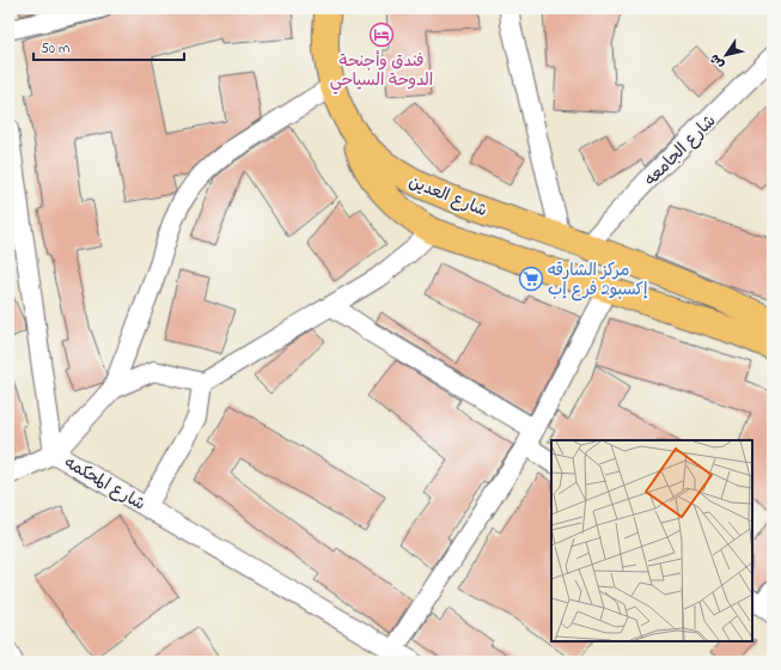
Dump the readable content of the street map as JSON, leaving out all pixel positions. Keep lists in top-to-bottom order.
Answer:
{
  "streets": {
    "main road": ["شارع العدين"],
    "street": ["شارع الجامعه", "شارع المحكمه"]
  },
  "crossings": [
    ["شارع الجامعه", "شارع العدين"]
  ],
  "places": {
    "hotel": ["فندق وأجنحة الدوحة السياحي"],
    "supermarket": ["مركز الشارقه إكسبو2 فرع إب"]
  },
  "scale_bar": "50 m",
  "north": "bottom left"
}
